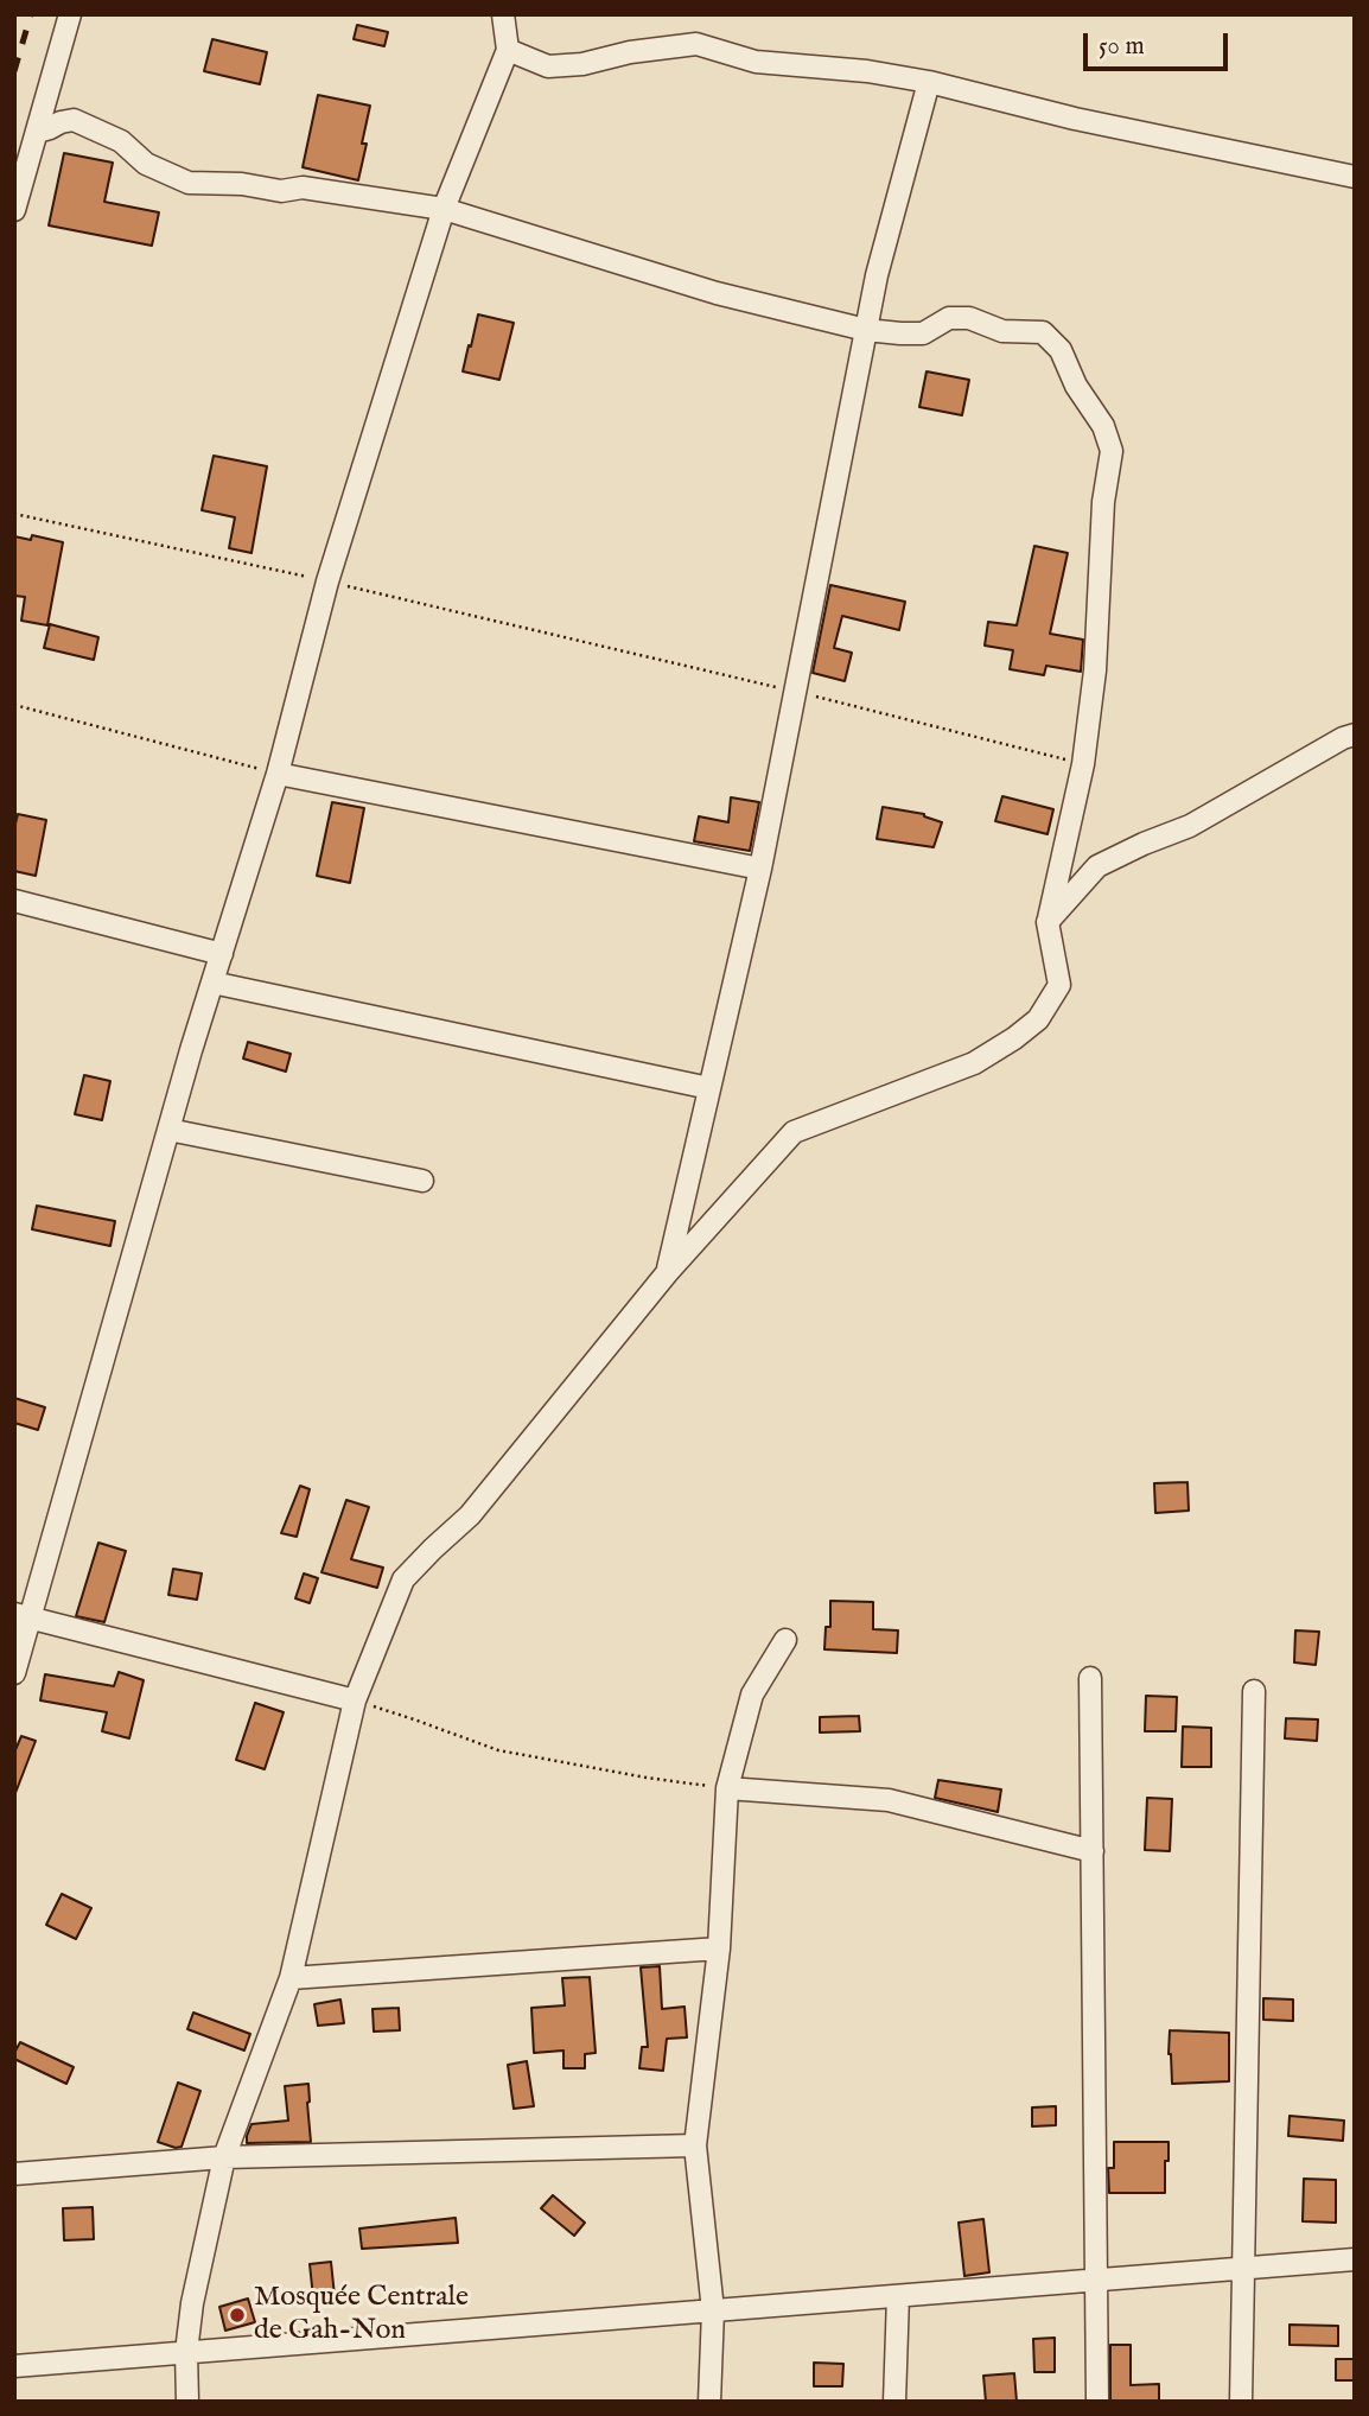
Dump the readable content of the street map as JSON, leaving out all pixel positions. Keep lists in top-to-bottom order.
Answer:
{
  "places": ["Mosquée Centrale de Gah-Non"],
  "scale_bar": "50 m"
}
